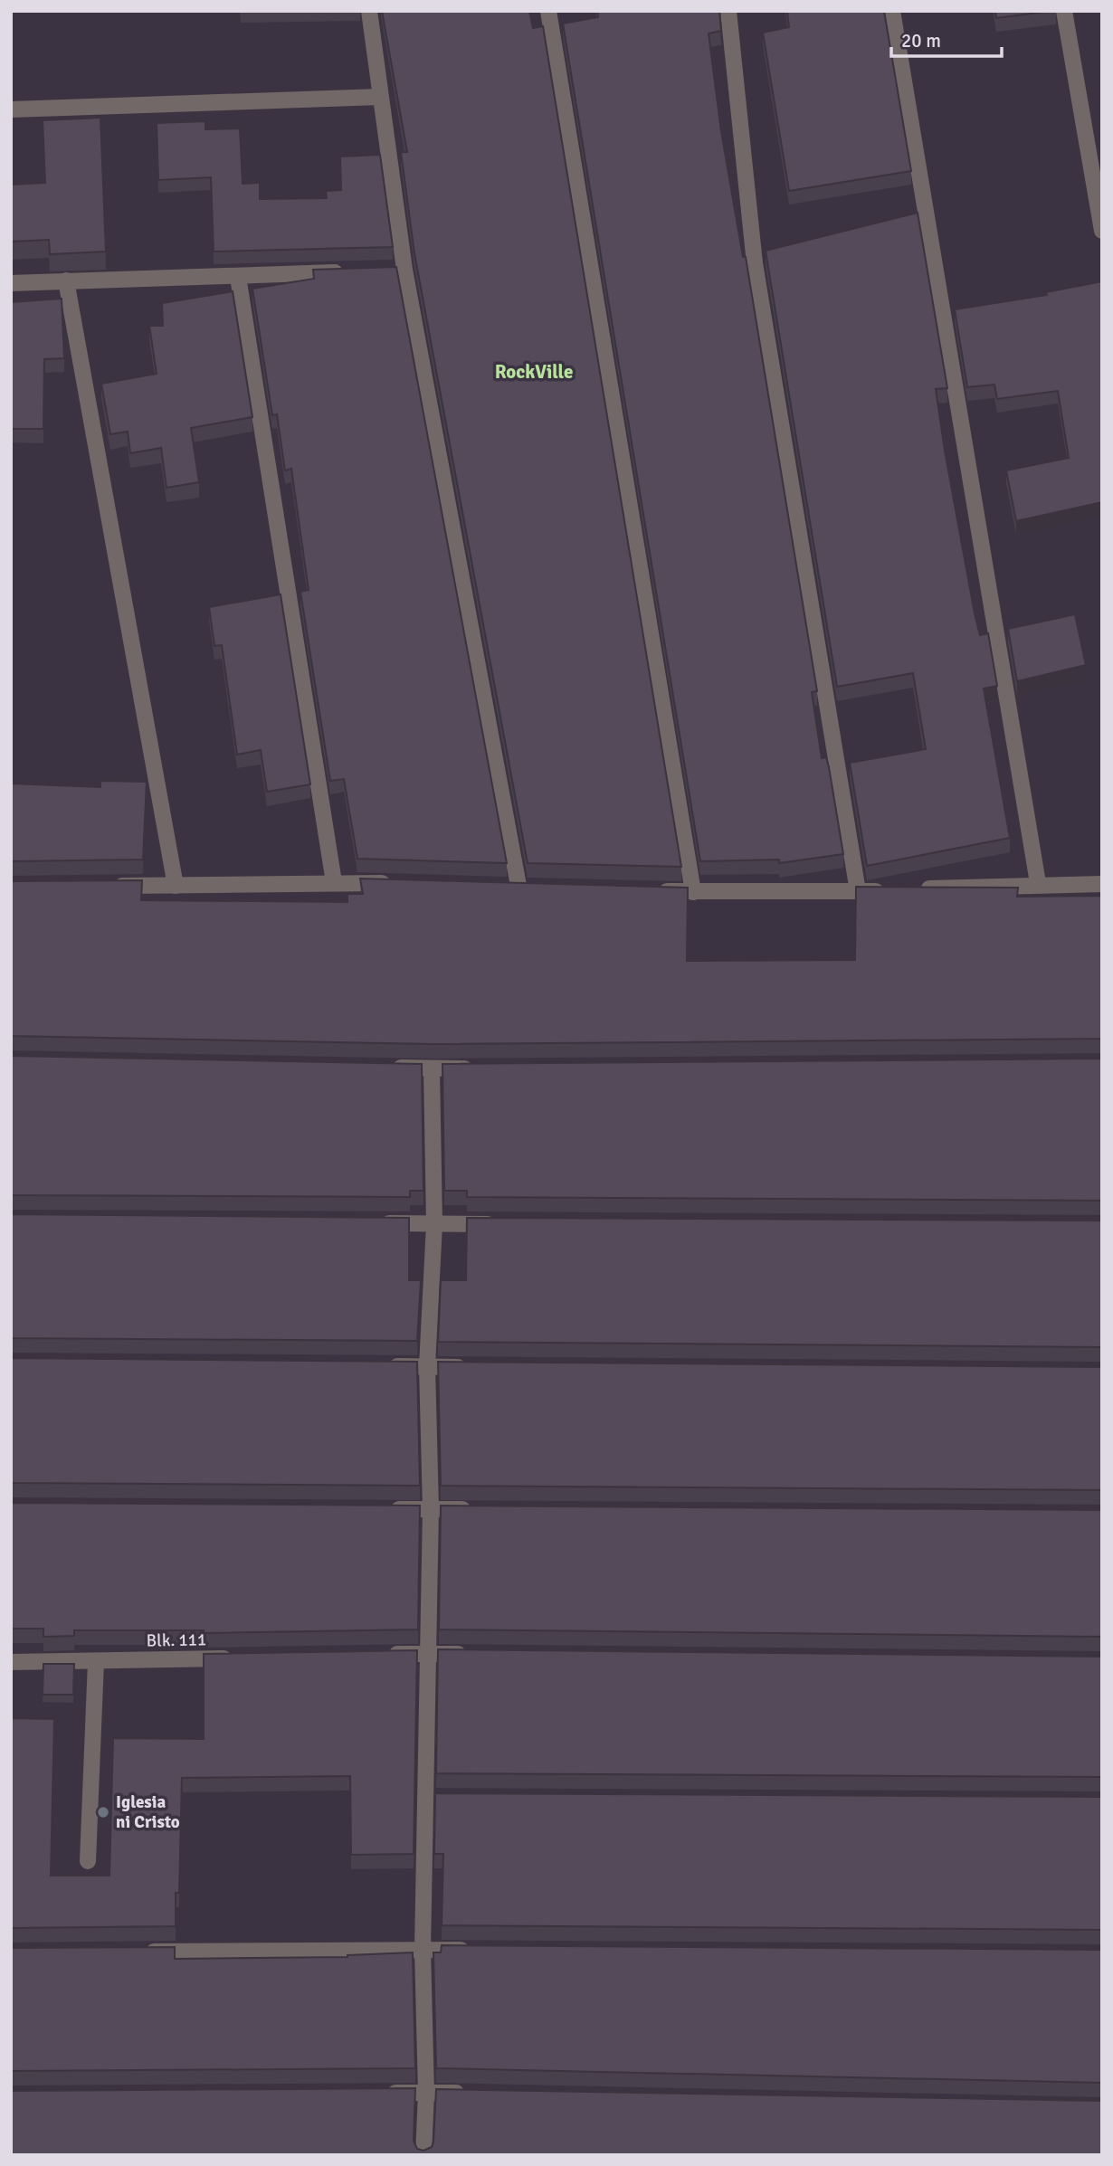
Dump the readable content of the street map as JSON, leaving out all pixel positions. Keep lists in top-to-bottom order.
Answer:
{
  "streets": {
    "street": ["Blk. 111"]
  },
  "districts": ["RockVille"],
  "places": ["Iglesia ni Cristo"],
  "scale_bar": "20 m"
}
